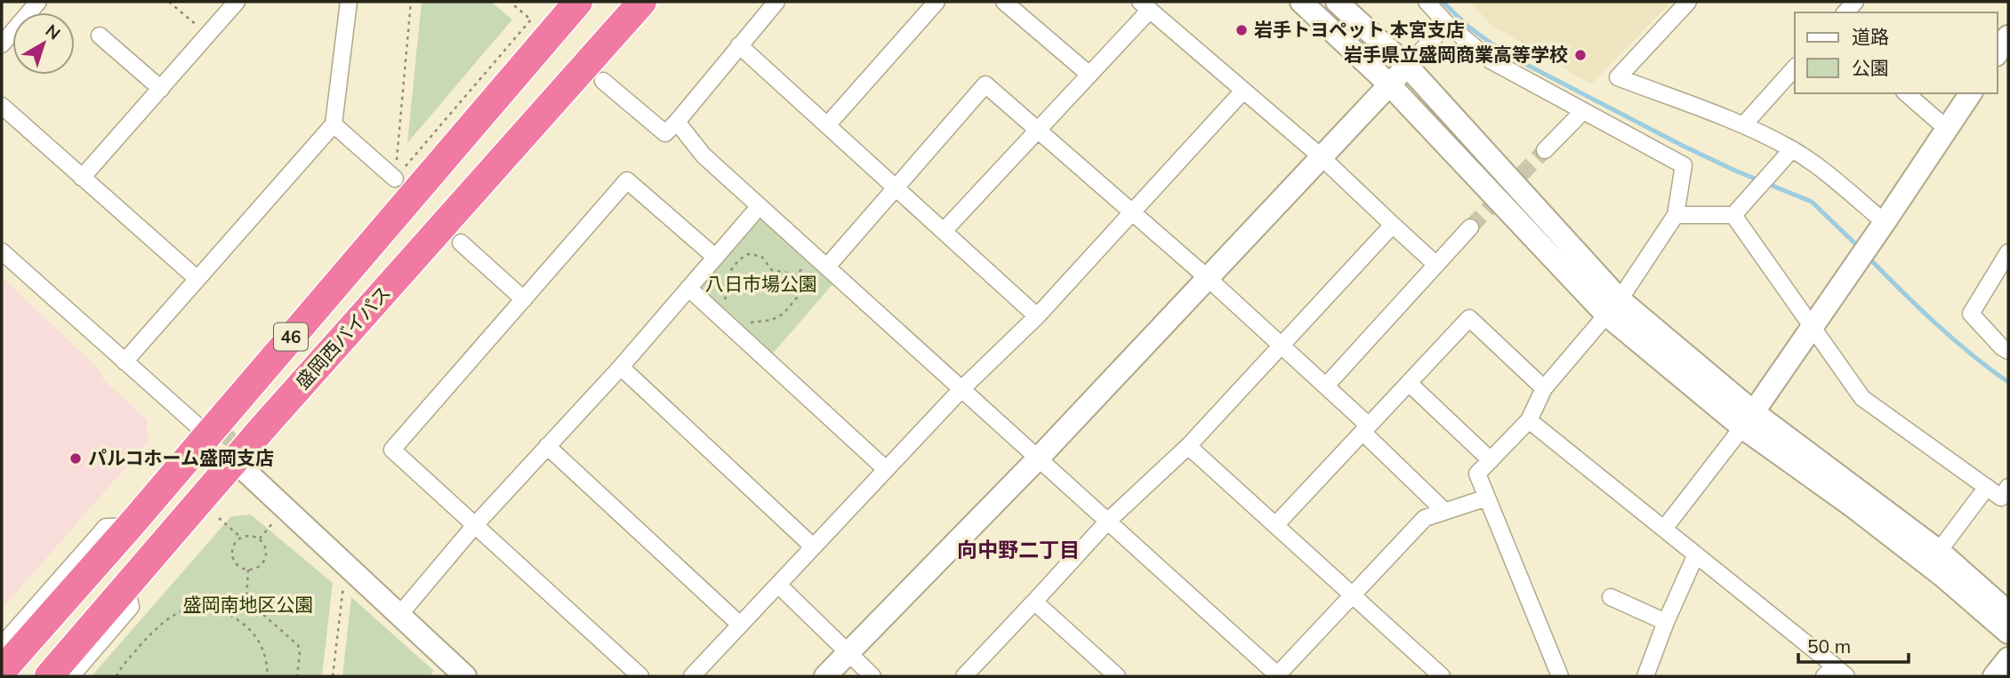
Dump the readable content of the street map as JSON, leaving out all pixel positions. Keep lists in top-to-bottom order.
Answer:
{
  "streets": {
    "highway": ["46", "盛岡西バイパス"]
  },
  "districts": ["向中野二丁目"],
  "parks": ["八日市場公園", "盛岡南地区公園"],
  "places": ["岩手トヨペット 本宮支店", "岩手県立盛岡商業高等学校", "パルコホーム盛岡支店"],
  "legend": ["道路", "公園"],
  "scale_bar": "50 m",
  "north": "top right"
}
